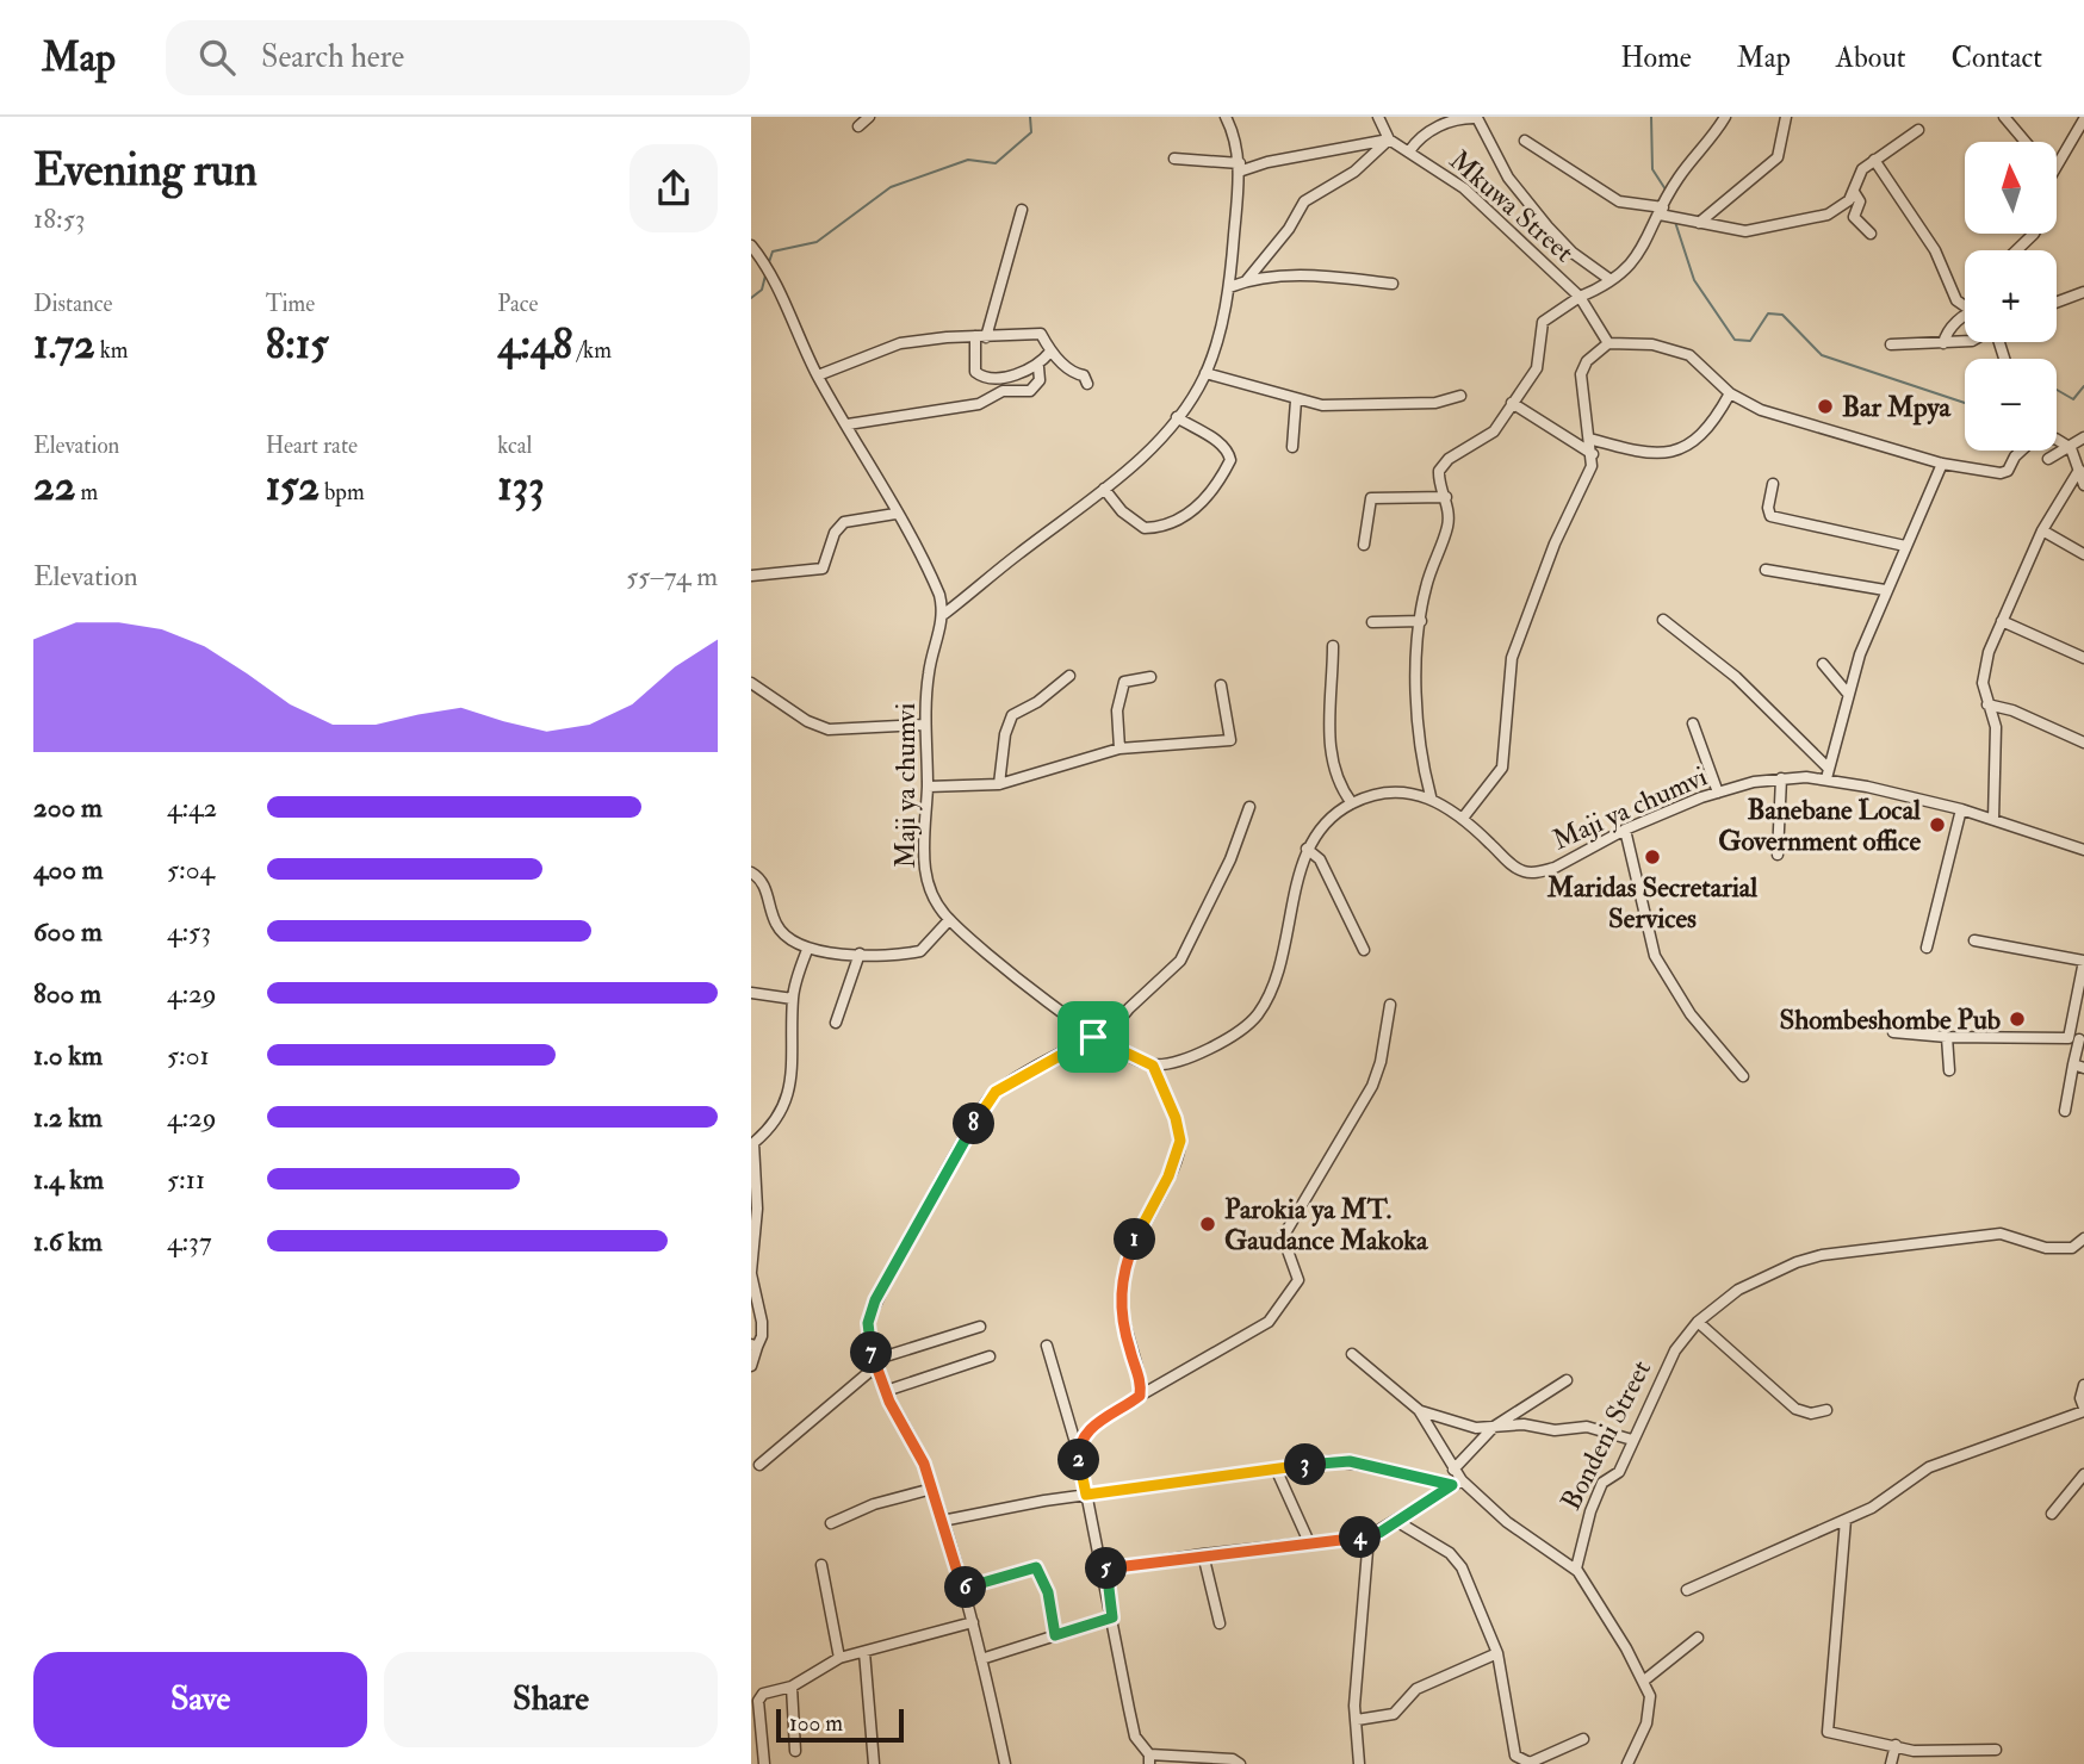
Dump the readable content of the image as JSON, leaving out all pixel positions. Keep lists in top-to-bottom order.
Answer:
{
  "streets": {
    "street": ["Mkuwa Street", "Maji ya chumvi", "Bondeni Street"]
  },
  "places": [
    "Bar Mpya",
    "Banebane Local Government office",
    "Maridas Secretarial Services",
    "Shombeshombe Pub",
    "Parokia ya MT. Gaudance Makoka"
  ],
  "scale_bar": "100 m",
  "north": "top",
  "page": {
    "header": "Map",
    "search": "Search here",
    "nav": [
      "Home",
      "Map",
      "About",
      "Contact"
    ],
    "heading": ["Evening run", "18:53"],
    "map_buttons": ["+", "−"],
    "stats": [
      ["Distance", "1.72 km"],
      ["Time", "8:15"],
      ["Pace", "4:48 /km"],
      ["Elevation", "22 m"],
      ["Heart rate", "152 bpm"],
      ["kcal", "133"]
    ],
    "chart": ["Elevation", "55–74 m"],
    "list": [
      {
        "name": "200 m",
        "note": "4:42"
      },
      {
        "name": "400 m",
        "note": "5:04"
      },
      {
        "name": "600 m",
        "note": "4:53"
      },
      {
        "name": "800 m",
        "note": "4:29"
      },
      {
        "name": "1.0 km",
        "note": "5:01"
      },
      {
        "name": "1.2 km",
        "note": "4:29"
      },
      {
        "name": "1.4 km",
        "note": "5:11"
      },
      {
        "name": "1.6 km",
        "note": "4:37"
      }
    ],
    "pins": [
      "8",
      "1",
      "7",
      "2",
      "3",
      "4",
      "5",
      "6"
    ],
    "buttons": ["Save", "Share"],
    "scale": "100 m"
  }
}
